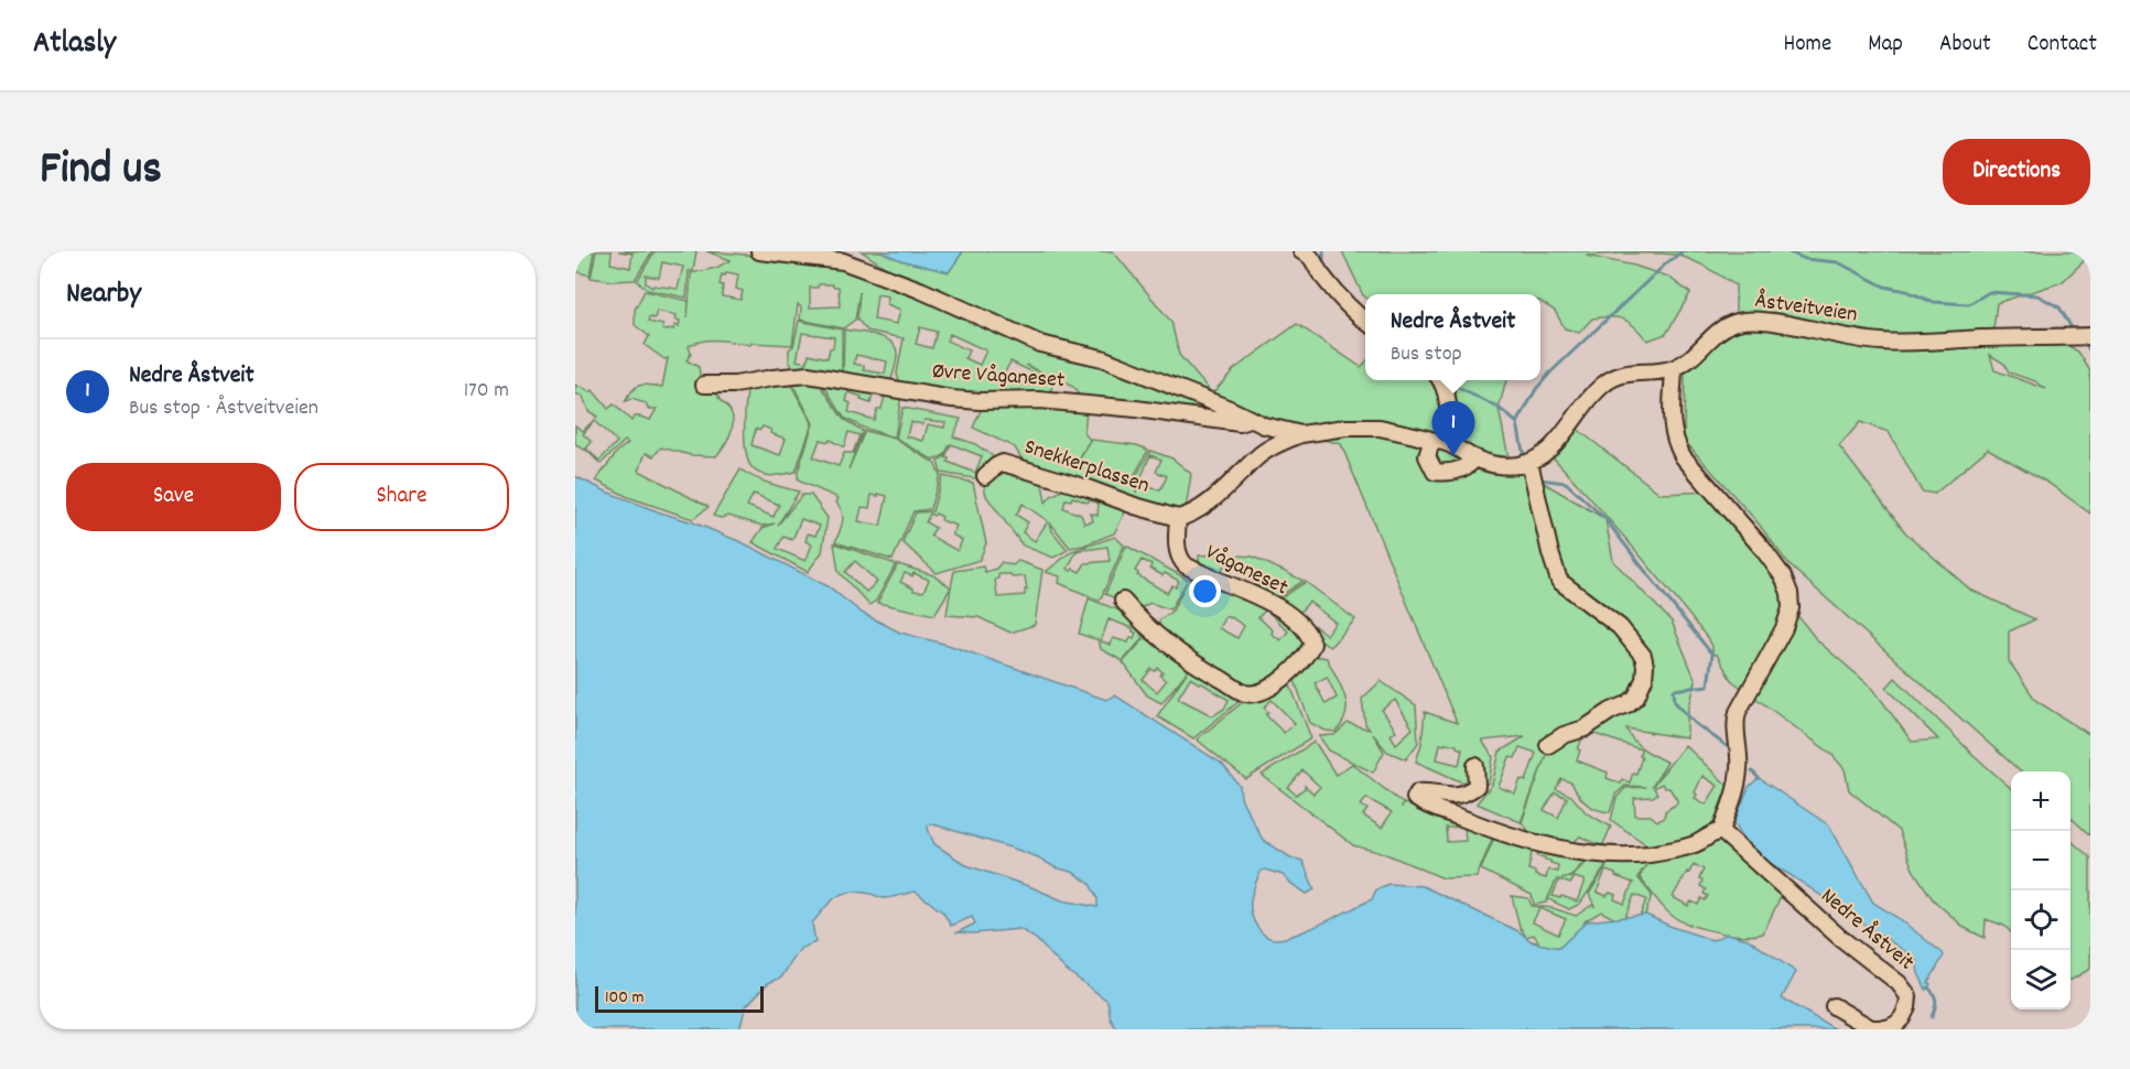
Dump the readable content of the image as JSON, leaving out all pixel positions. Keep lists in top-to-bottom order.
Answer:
{
  "streets": {
    "street": [
      "Åstveitveien",
      "Øvre Våganeset",
      "Snekkerplassen",
      "Våganeset",
      "Nedre Åstveit"
    ]
  },
  "crossings": [
    ["Snekkerplassen", "Våganeset"]
  ],
  "scale_bar": "100 m",
  "page": {
    "header": "Atlasly",
    "nav": [
      "Home",
      "Map",
      "About",
      "Contact"
    ],
    "title": "Find us",
    "buttons": [
      "Directions",
      ["Save", "Share"]
    ],
    "heading": "Nearby",
    "popup": ["Nedre Åstveit", "Bus stop"],
    "list": [
      {
        "mark": "1",
        "name": "Nedre Åstveit",
        "note": "Bus stop · Åstveitveien",
        "value": "170 m"
      }
    ],
    "pins": "1",
    "map_buttons": ["+", "−"],
    "scale": "100 m"
  }
}
